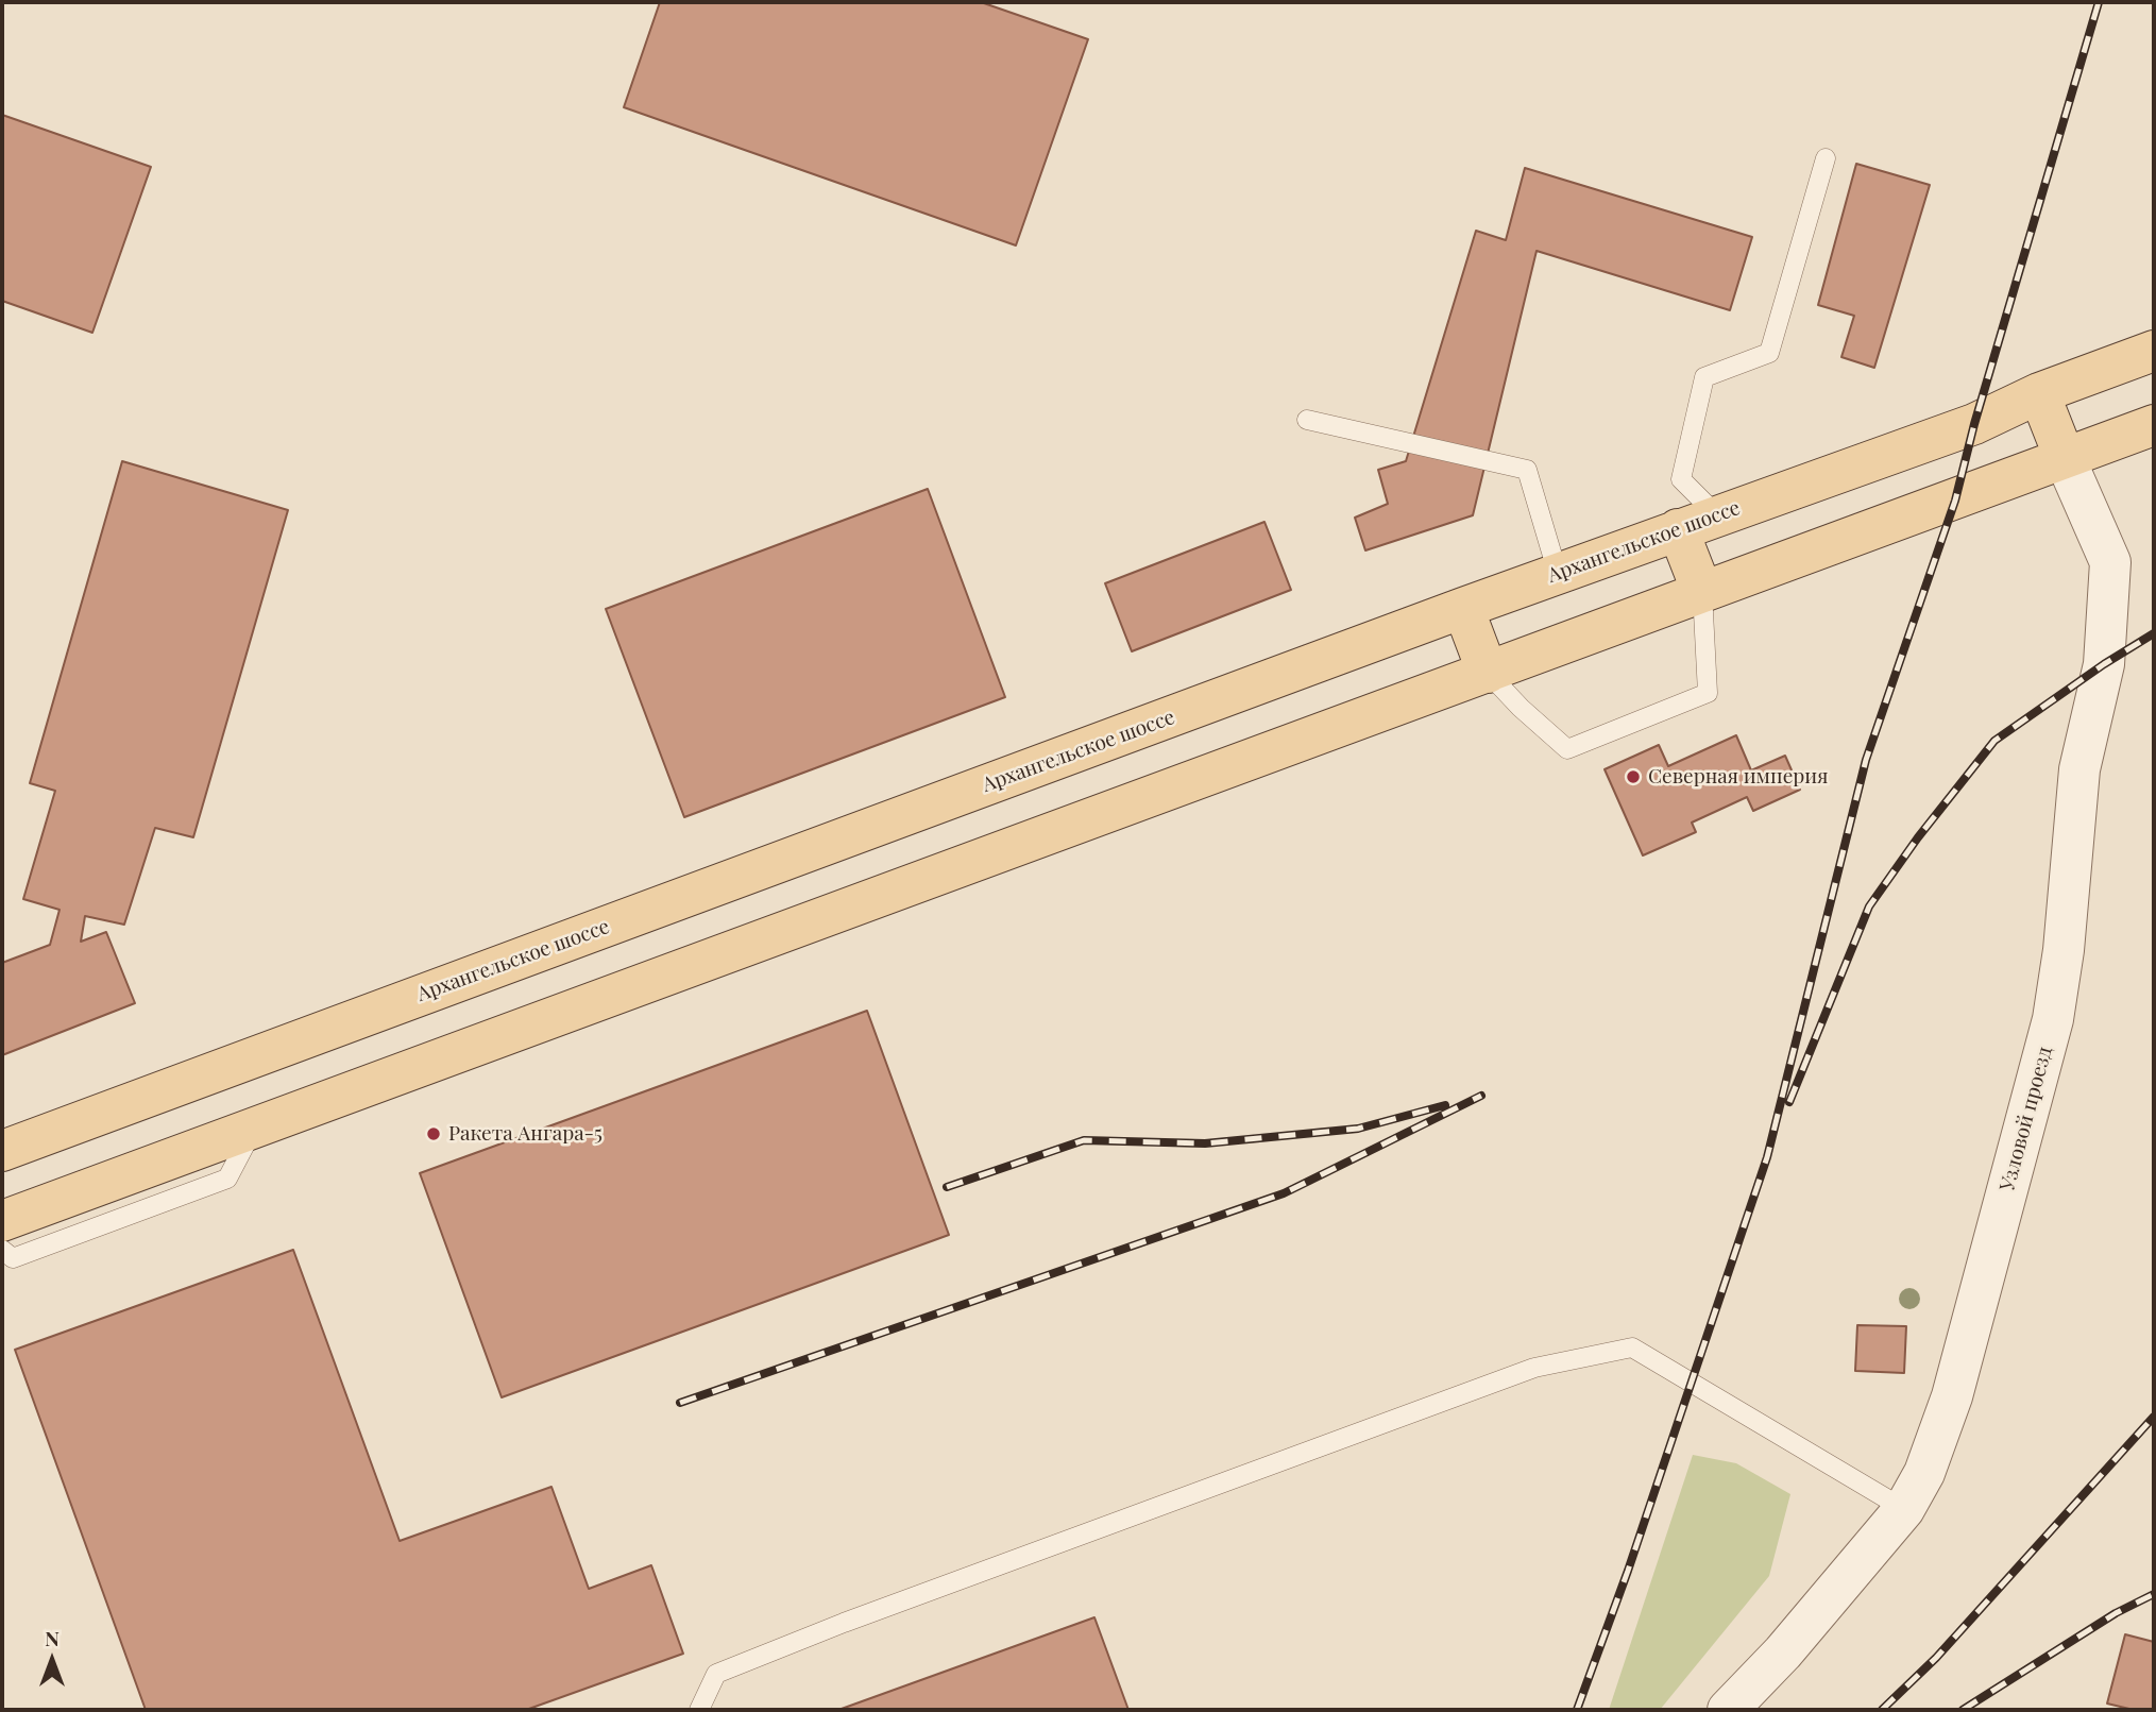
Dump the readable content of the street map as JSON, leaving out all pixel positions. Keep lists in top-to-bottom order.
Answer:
{
  "streets": {
    "main road": ["Архангельское шоссе"],
    "street": ["Узловой проезд"]
  },
  "places": ["Северная империя", "Ракета Ангара-5"],
  "north": "top"
}
